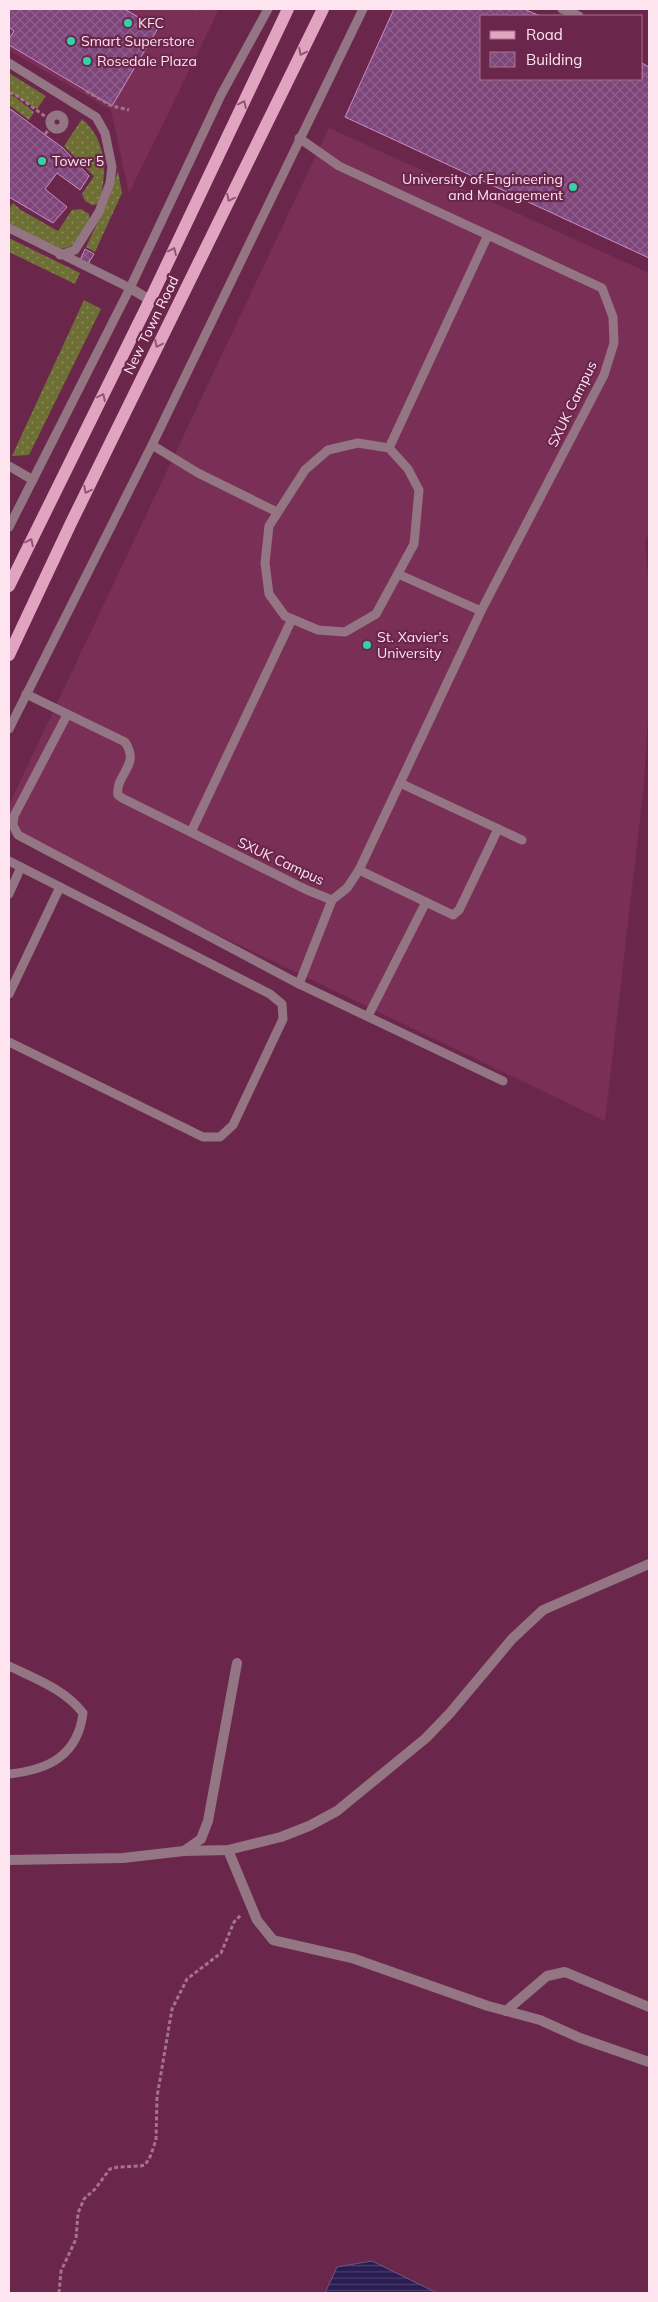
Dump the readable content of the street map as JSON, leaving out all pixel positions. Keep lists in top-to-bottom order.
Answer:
{
  "streets": {
    "main road": ["New Town Road"],
    "lane": ["SXUK Campus"]
  },
  "places": [
    "KFC",
    "Smart Superstore",
    "Rosedale Plaza",
    "Tower 5",
    "University of Engineering and Management",
    "St. Xavier's University"
  ],
  "legend": ["Road", "Building"]
}
